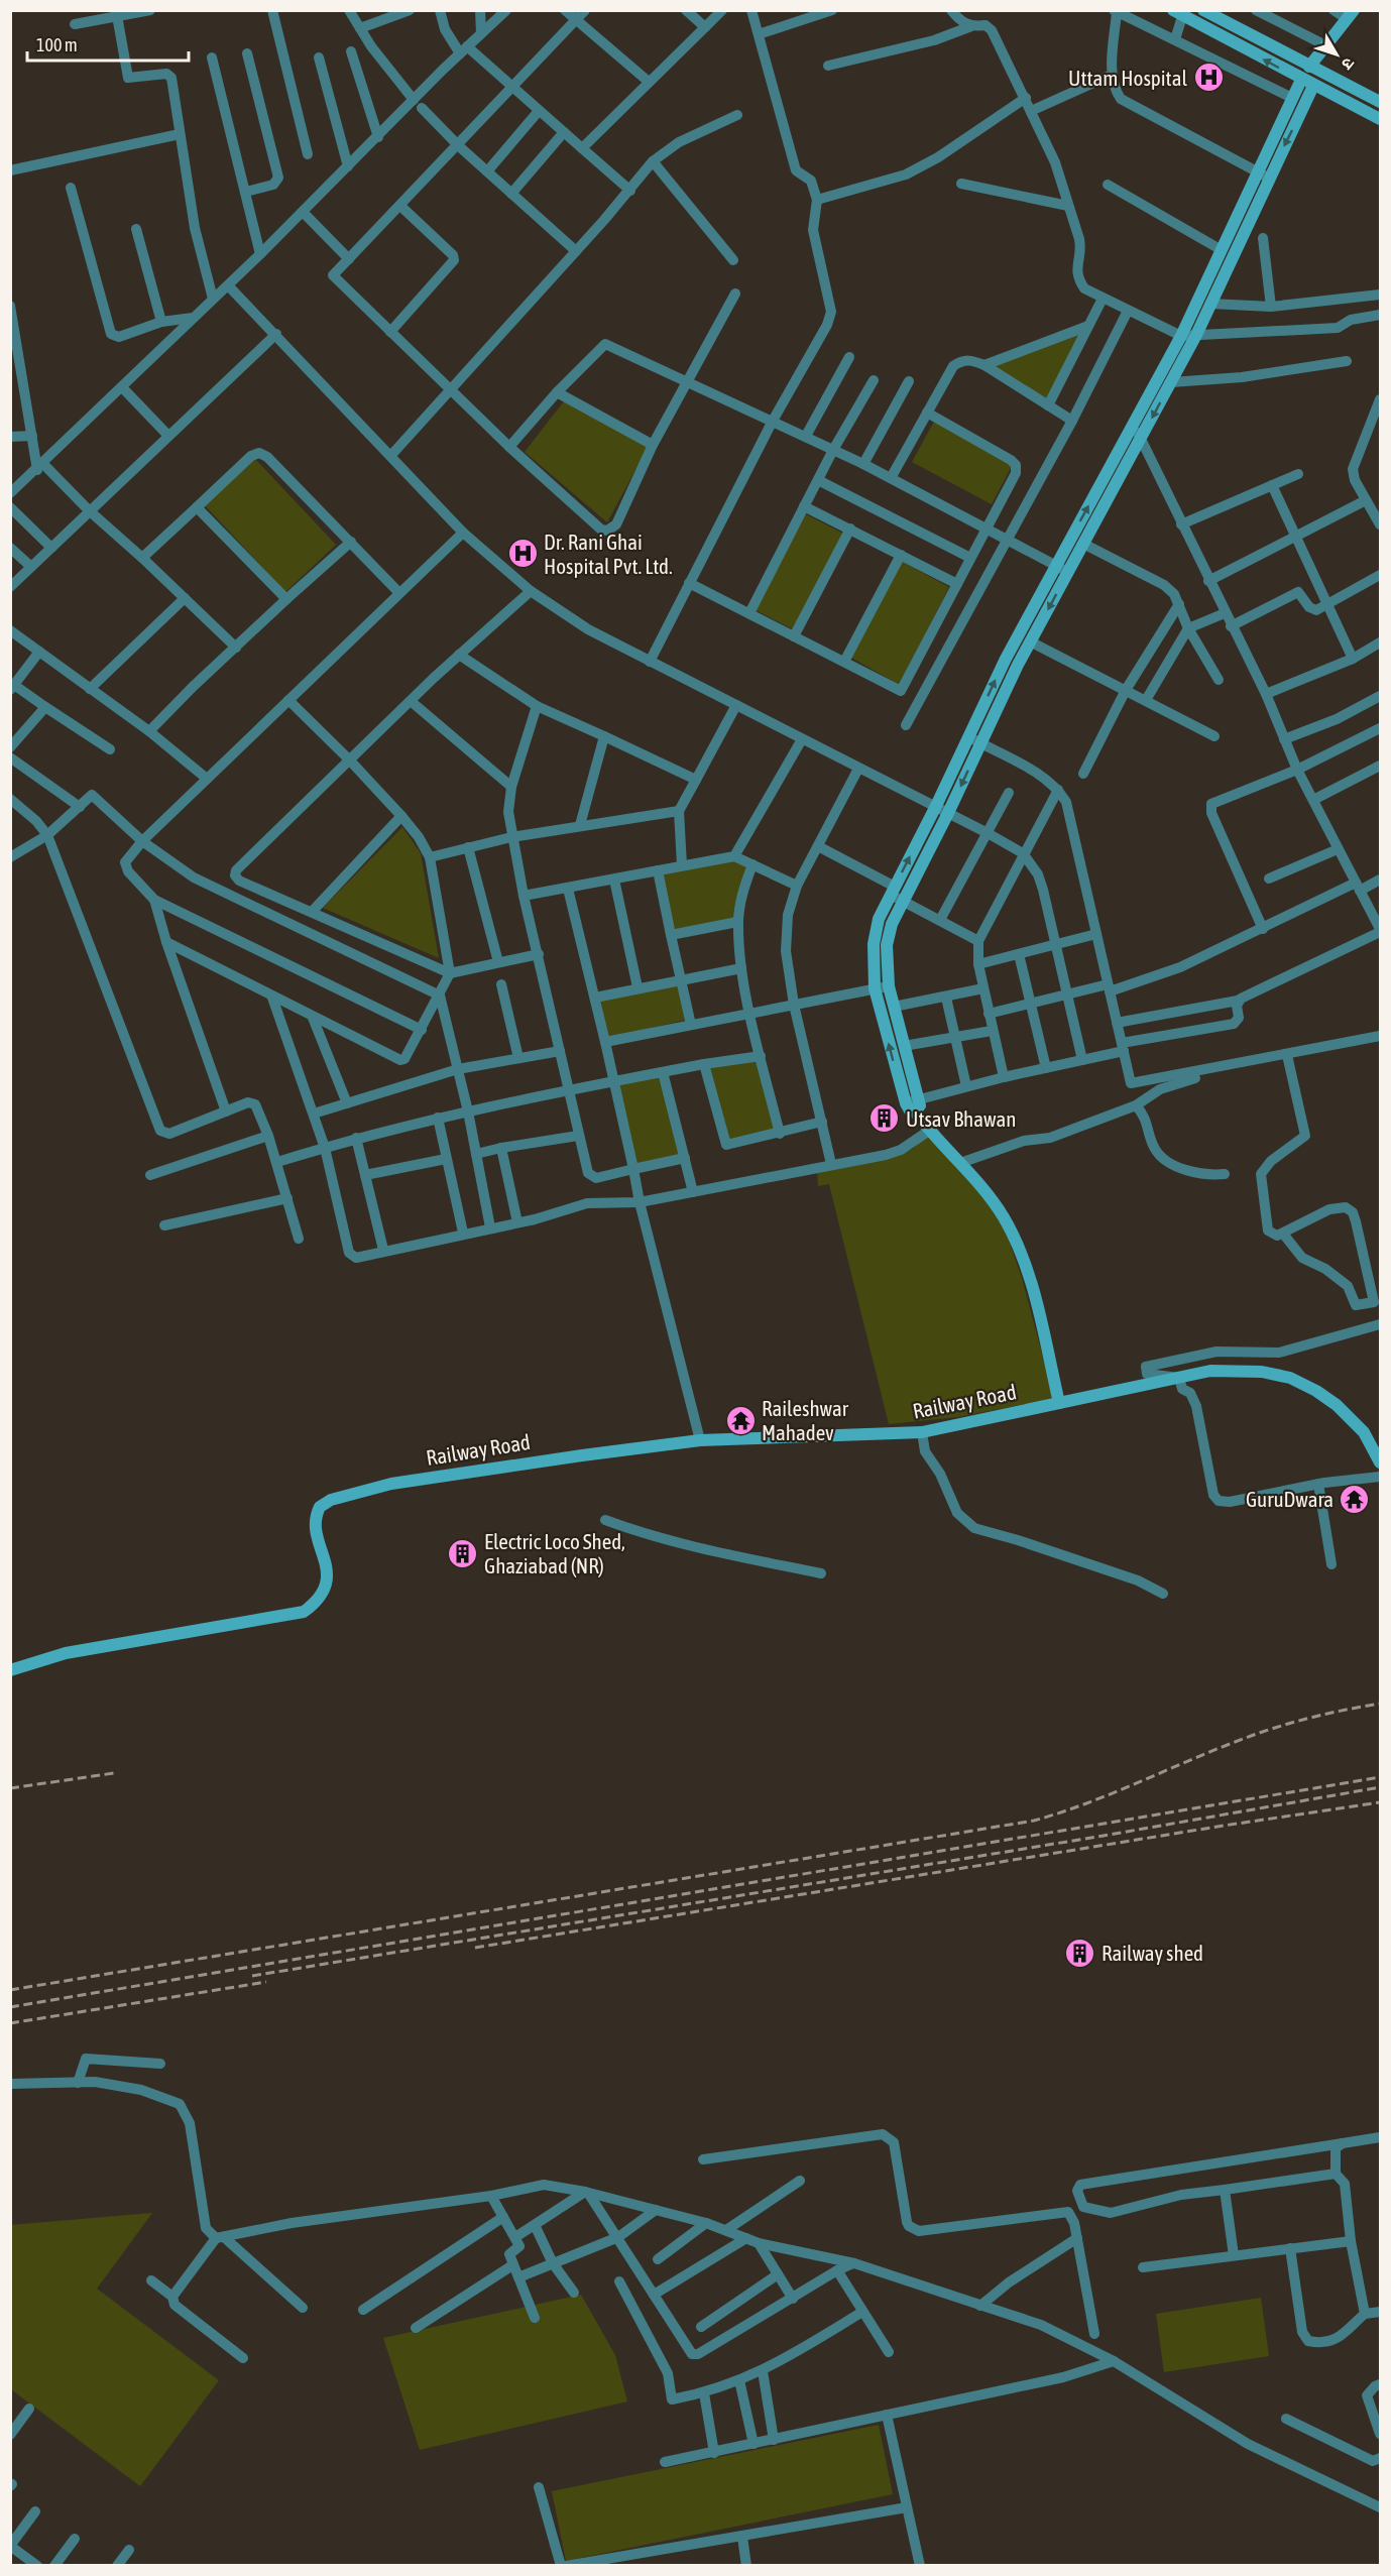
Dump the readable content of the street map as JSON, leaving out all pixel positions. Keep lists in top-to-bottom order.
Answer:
{
  "streets": {
    "street": ["Railway Road"]
  },
  "places": {
    "hospital": ["Uttam Hospital", "Dr. Rani Ghai Hospital Pvt. Ltd."],
    "building": ["Utsav Bhawan", "Electric Loco Shed, Ghaziabad (NR)", "Railway shed"],
    "temple": ["Raileshwar Mahadev", "GuruDwara"]
  },
  "scale_bar": "100 m",
  "north": "bottom right"
}
